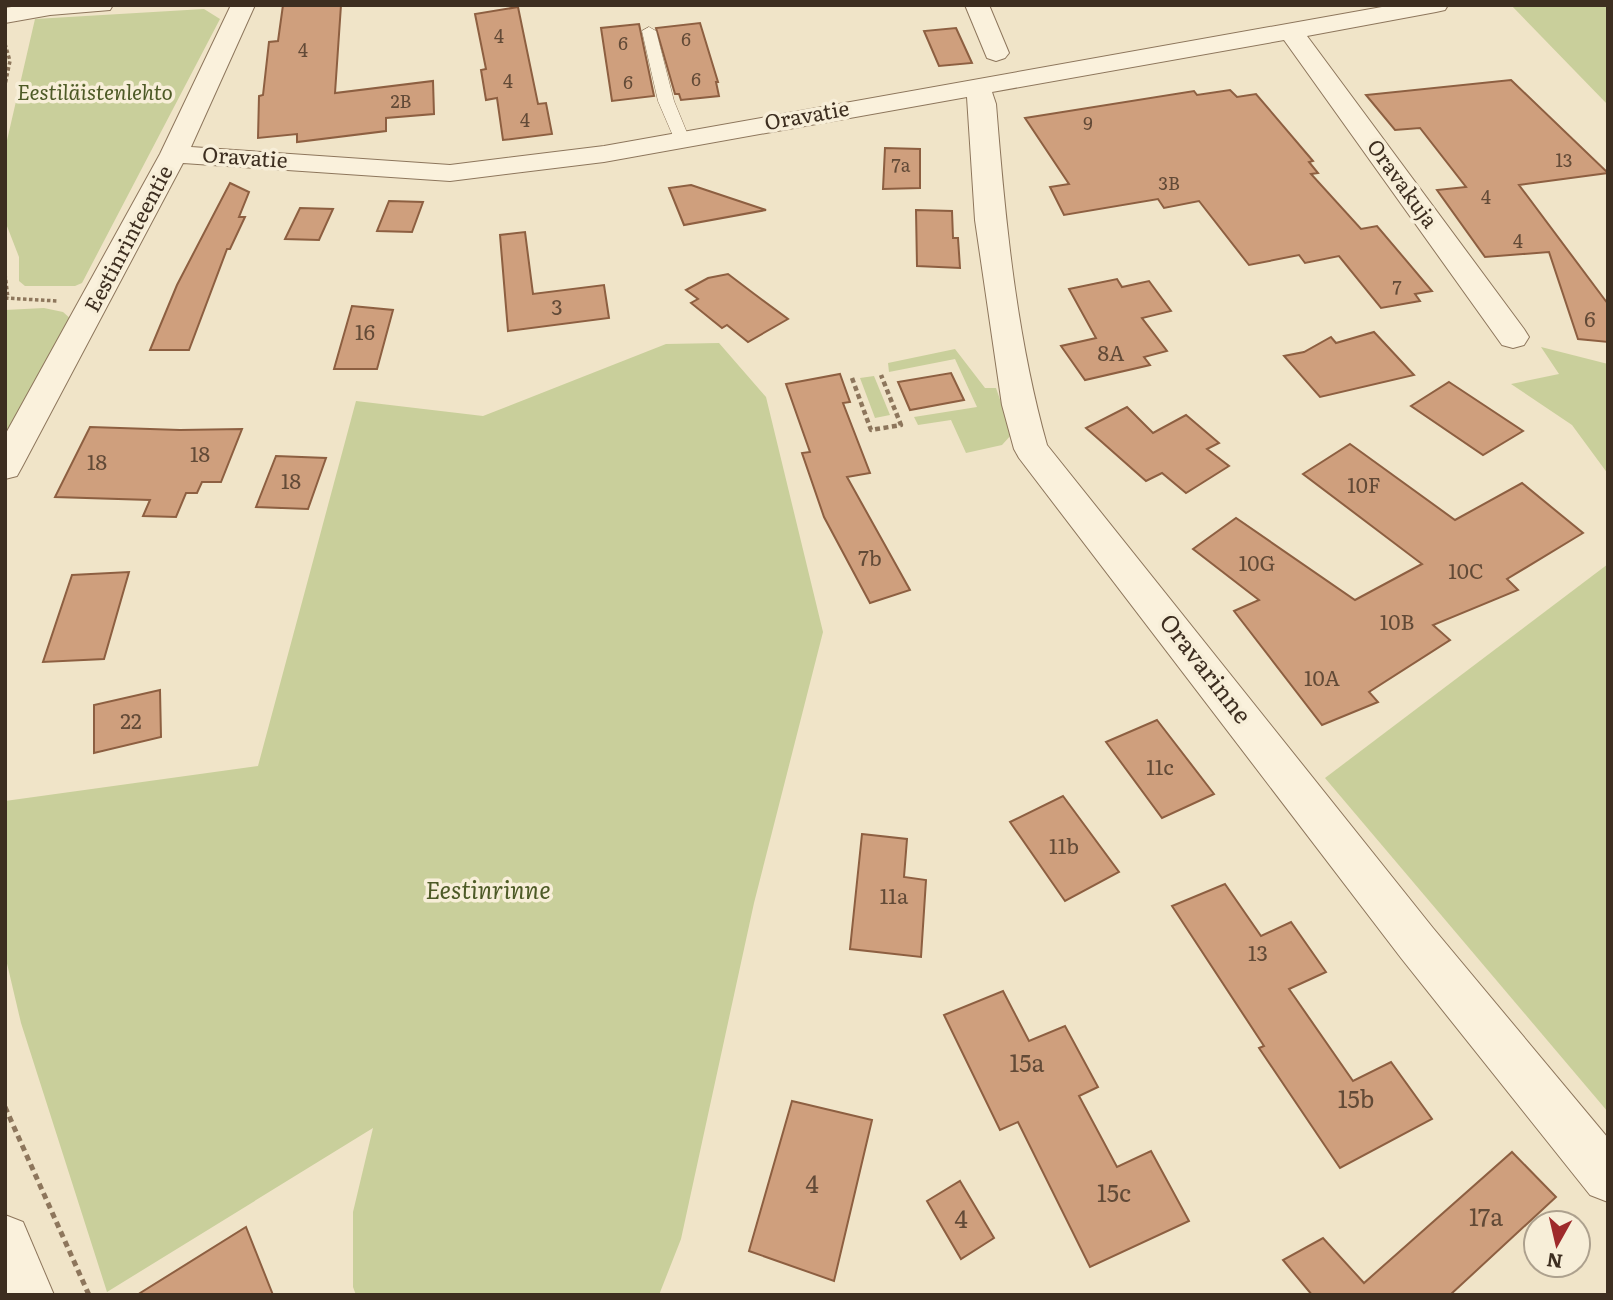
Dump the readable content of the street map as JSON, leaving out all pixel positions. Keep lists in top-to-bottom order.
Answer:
{
  "streets": {
    "street": [
      "Oravatie",
      "Oravakuja",
      "Eestinrinteentie",
      "Oravarinne"
    ]
  },
  "crossings": [
    ["Oravatie", "Oravakuja"],
    ["Oravatie", "Eestinrinteentie"],
    ["Oravatie", "Oravarinne"]
  ],
  "parks": ["Eestiläistenlehto", "Eestinrinne"],
  "house_numbers": [
    "4",
    "6",
    "6",
    "4",
    "6",
    "4",
    "6",
    "2B",
    "4",
    "9",
    "13",
    "7a",
    "3B",
    "4",
    "4",
    "7",
    "3",
    "6",
    "16",
    "8A",
    "18",
    "18",
    "18",
    "10F",
    "7b",
    "10G",
    "10C",
    "10B",
    "10A",
    "22",
    "11c",
    "11b",
    "11a",
    "13",
    "15a",
    "15b",
    "4",
    "15c",
    "17a",
    "4"
  ],
  "north": "bottom"
}
